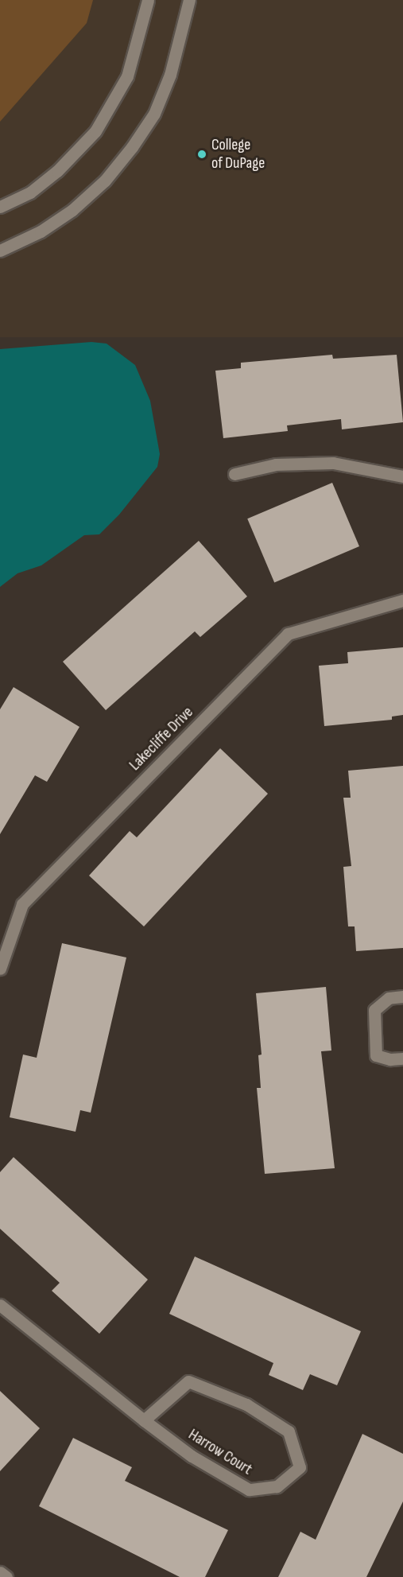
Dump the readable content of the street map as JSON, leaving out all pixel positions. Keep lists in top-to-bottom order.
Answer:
{
  "streets": {
    "street": ["Lakecliffe Drive", "Harrow Court"]
  },
  "places": ["College of DuPage"]
}
